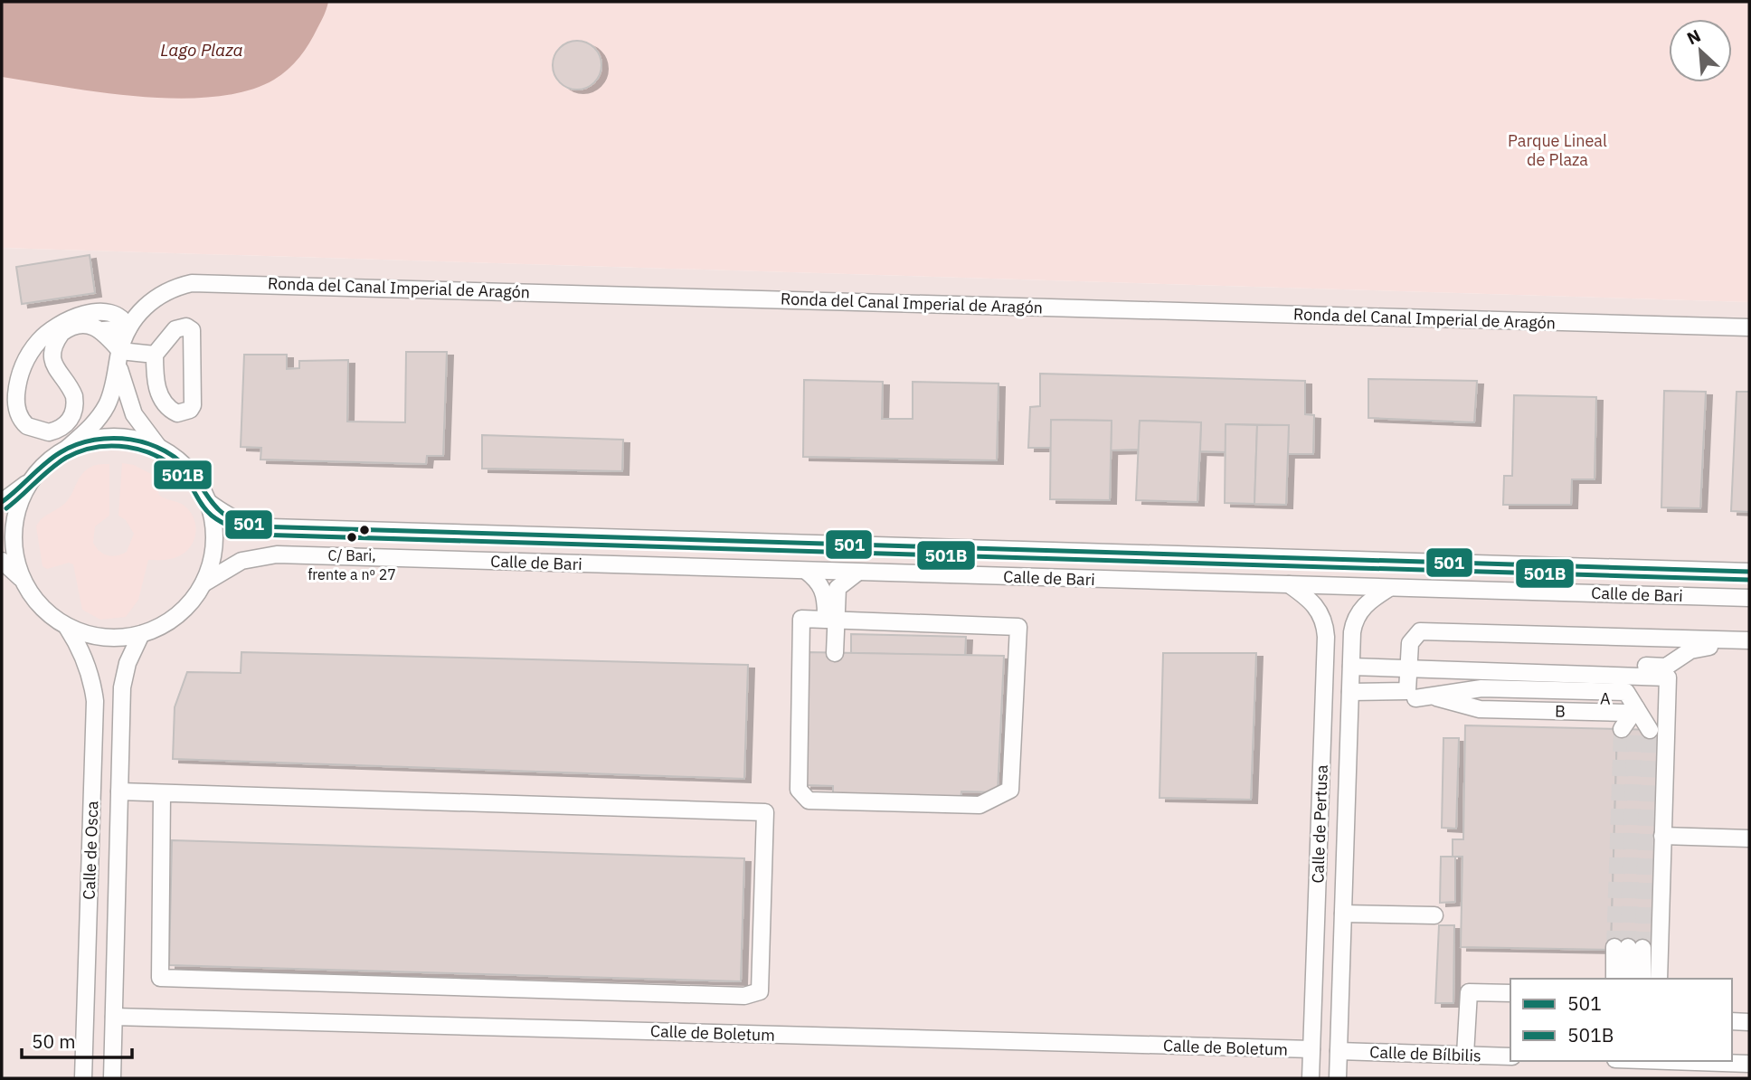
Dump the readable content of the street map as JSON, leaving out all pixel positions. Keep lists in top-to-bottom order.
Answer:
{
  "streets": {
    "street": [
      "Ronda del Canal Imperial de Aragón",
      "Calle de Bari",
      "A",
      "Calle de Pertusa",
      "Calle de Osca",
      "Calle de Boletum",
      "Calle de Bílbilis"
    ]
  },
  "crossings": [
    ["Ronda del Canal Imperial de Aragón", "Calle de Bari"],
    ["Ronda del Canal Imperial de Aragón", "Calle de Osca"],
    ["Calle de Bari", "Calle de Pertusa"],
    ["Calle de Bari", "Calle de Osca"],
    ["Calle de Pertusa", "Calle de Boletum"],
    ["Calle de Pertusa", "Calle de Bílbilis"],
    ["Calle de Osca", "Calle de Boletum"]
  ],
  "water": ["Lago Plaza"],
  "parks": ["Parque Lineal de Plaza"],
  "places": ["C/ Bari, frente a nº 27"],
  "lines": ["transit line 501", "transit line 501B"],
  "legend": ["501", "501B"],
  "scale_bar": "50 m",
  "north": "top left"
}
